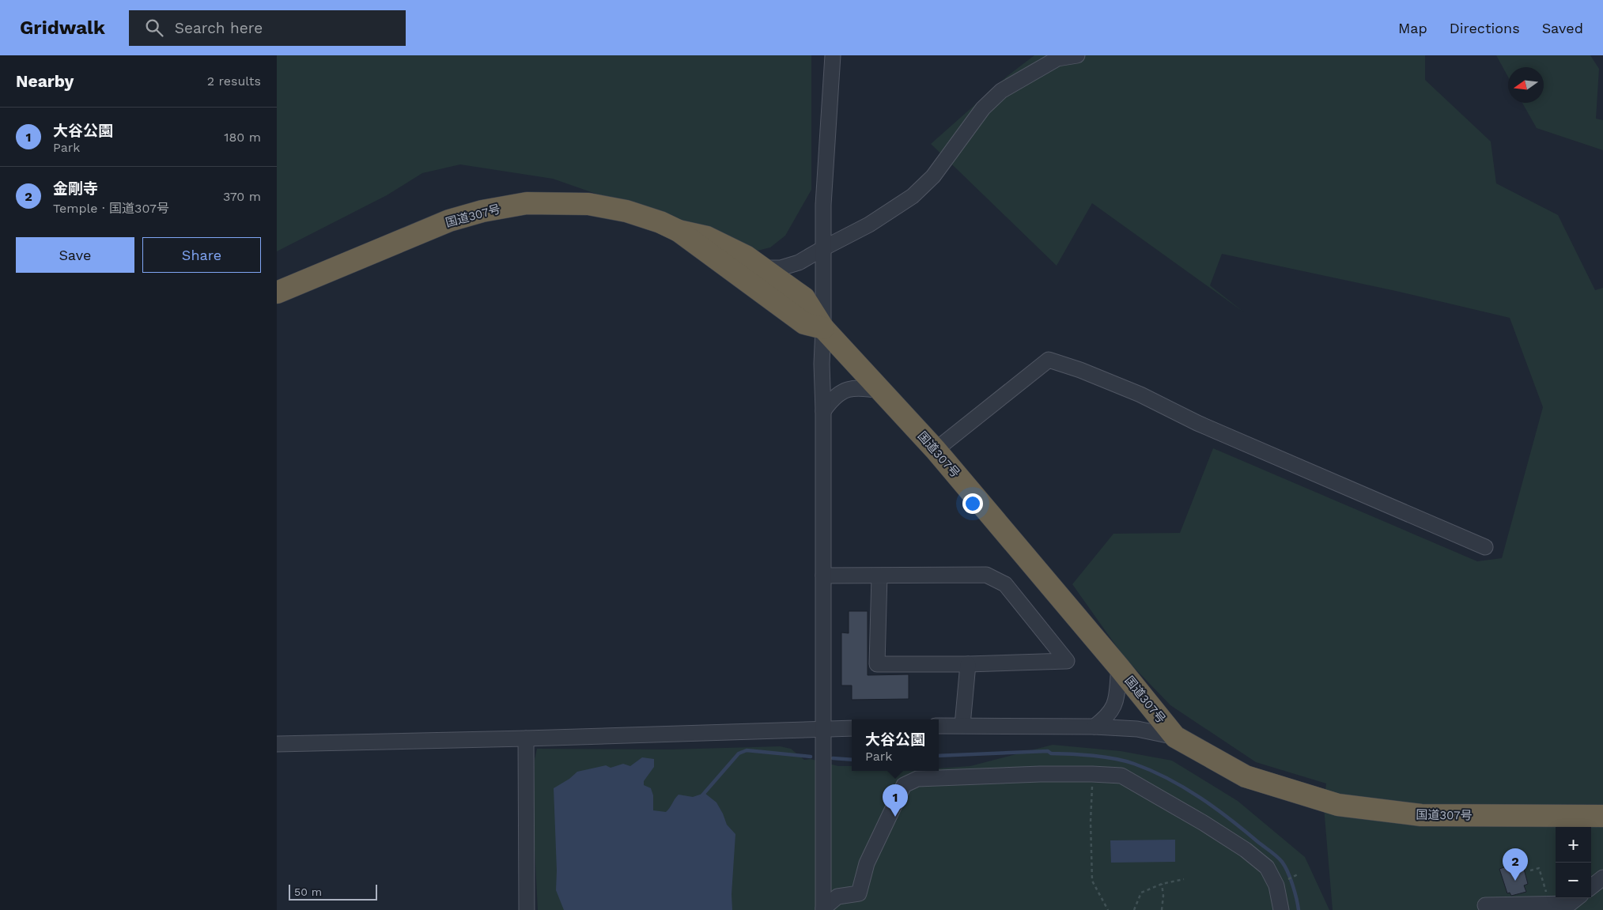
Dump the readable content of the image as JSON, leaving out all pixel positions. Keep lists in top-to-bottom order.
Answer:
{
  "streets": {
    "highway": ["国道307号"]
  },
  "scale_bar": "50 m",
  "north": "left",
  "page": {
    "header": "Gridwalk",
    "search": "Search here",
    "nav": ["Map", "Directions", "Saved"],
    "heading": ["Nearby", "2 results"],
    "list": [
      {
        "mark": "1",
        "name": "大谷公園",
        "note": "Park",
        "value": "180 m"
      },
      {
        "mark": "2",
        "name": "金剛寺",
        "note": "Temple · 国道307号",
        "value": "370 m"
      }
    ],
    "buttons": ["Save", "Share"],
    "popup": ["大谷公園", "Park"],
    "pins": ["1", "2"],
    "map_buttons": ["+", "−"],
    "scale": "50 m"
  }
}
